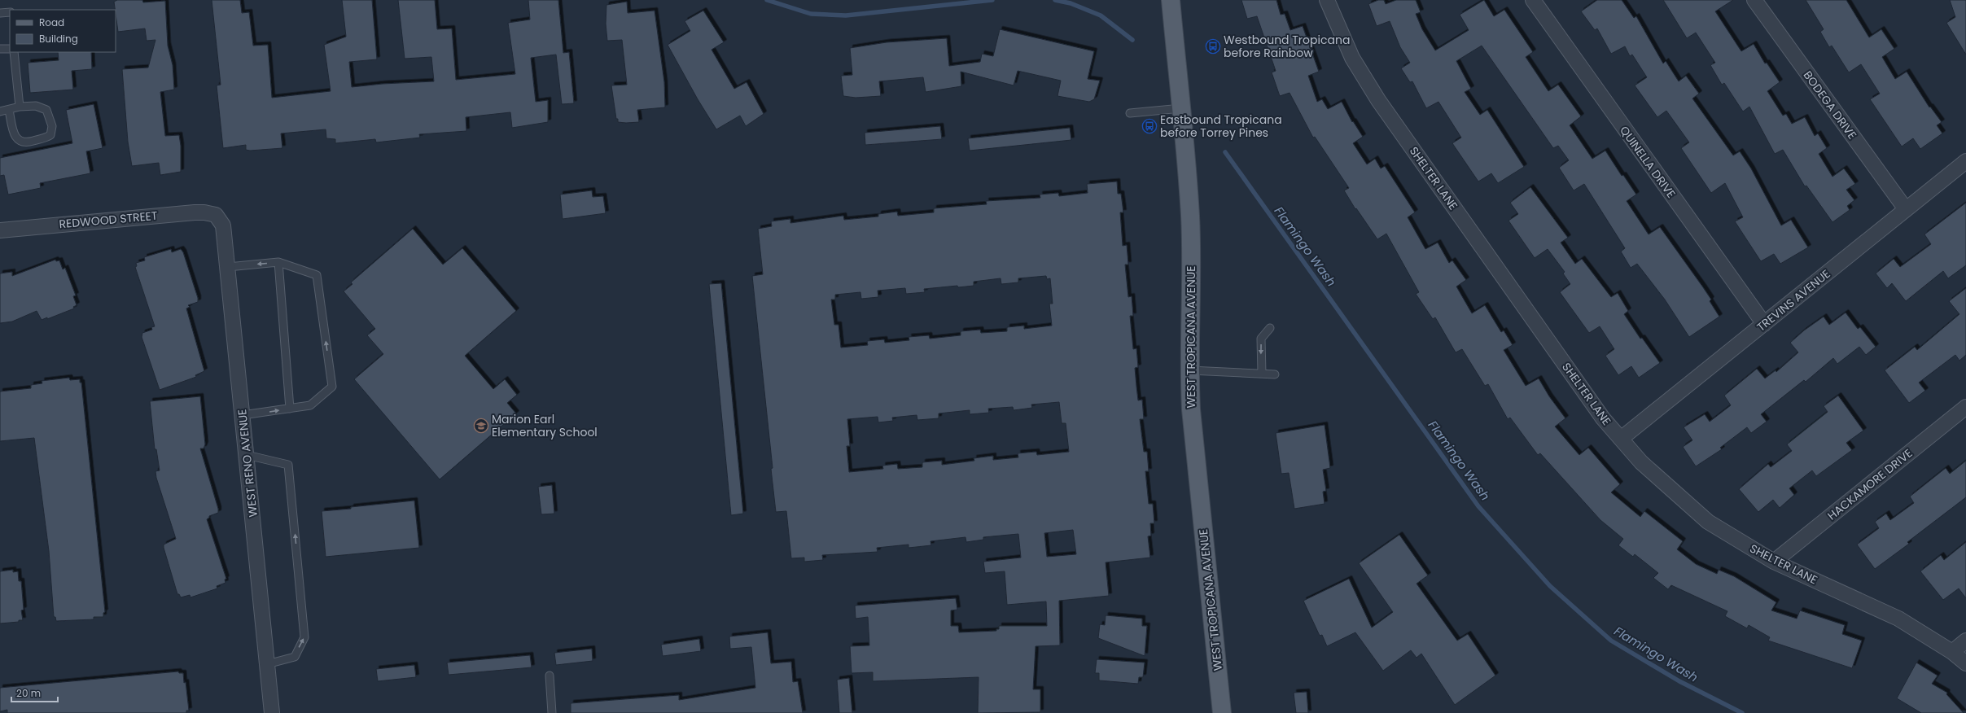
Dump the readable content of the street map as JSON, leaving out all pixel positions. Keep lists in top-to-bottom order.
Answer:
{
  "streets": {
    "main road": ["WEST TROPICANA AVENUE"],
    "street": [
      "BODEGA DRIVE",
      "QUINELLA DRIVE",
      "SHELTER LANE",
      "REDWOOD STREET",
      "TREVINS AVENUE",
      "WEST RENO AVENUE",
      "HACKAMORE DRIVE"
    ]
  },
  "crossings": [
    ["BODEGA DRIVE", "TREVINS AVENUE"],
    ["QUINELLA DRIVE", "TREVINS AVENUE"],
    ["SHELTER LANE", "TREVINS AVENUE"],
    ["SHELTER LANE", "HACKAMORE DRIVE"],
    ["REDWOOD STREET", "WEST RENO AVENUE"]
  ],
  "water": ["Flamingo Wash"],
  "places": {
    "bus stop": ["Westbound Tropicana before Rainbow", "Eastbound Tropicana before Torrey Pines"],
    "school or university": ["Marion Earl Elementary School"]
  },
  "legend": ["Road", "Building"],
  "scale_bar": "20 m"
}
